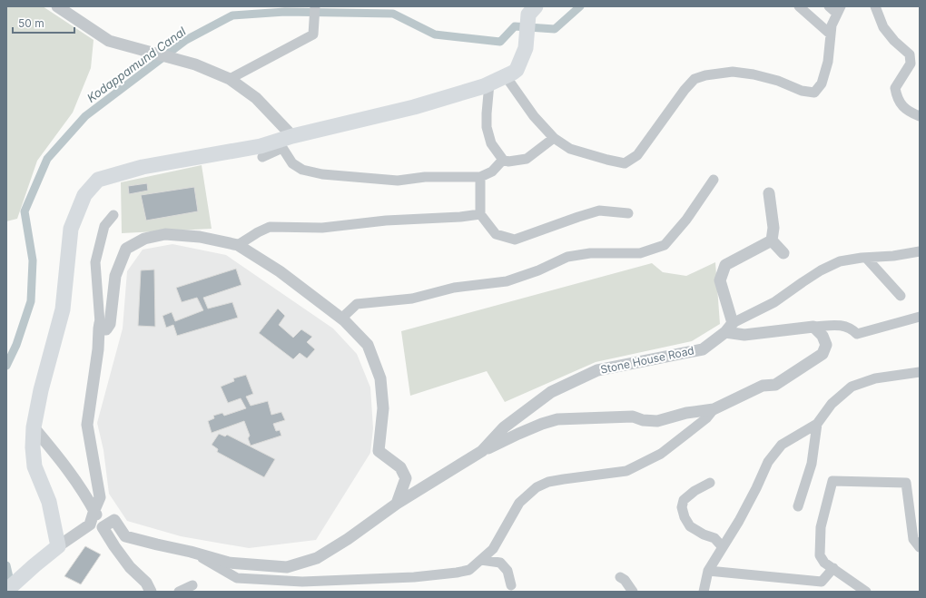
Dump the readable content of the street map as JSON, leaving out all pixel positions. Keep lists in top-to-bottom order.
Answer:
{
  "streets": {
    "street": ["Stone House Road"]
  },
  "water": ["Kodappamund Canal"],
  "scale_bar": "50 m"
}
